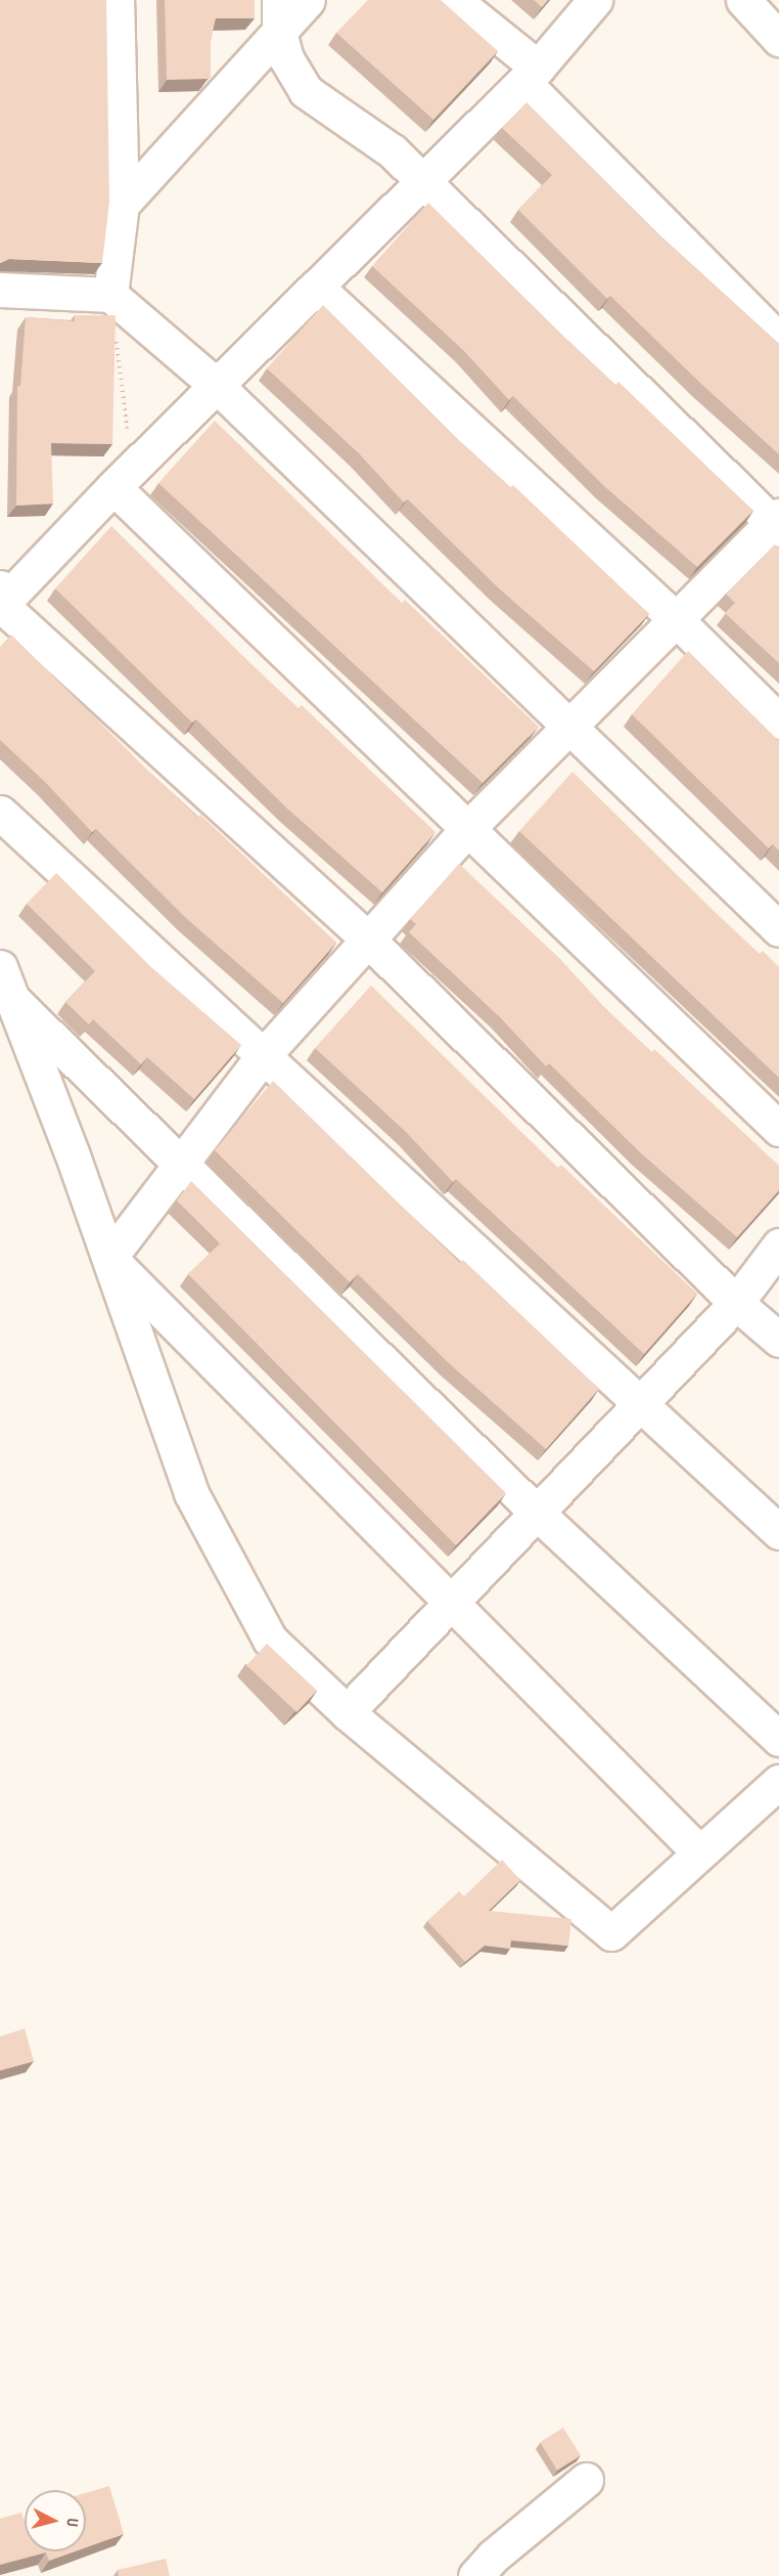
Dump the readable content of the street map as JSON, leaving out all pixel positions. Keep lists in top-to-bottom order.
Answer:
{
  "north": "right"
}
